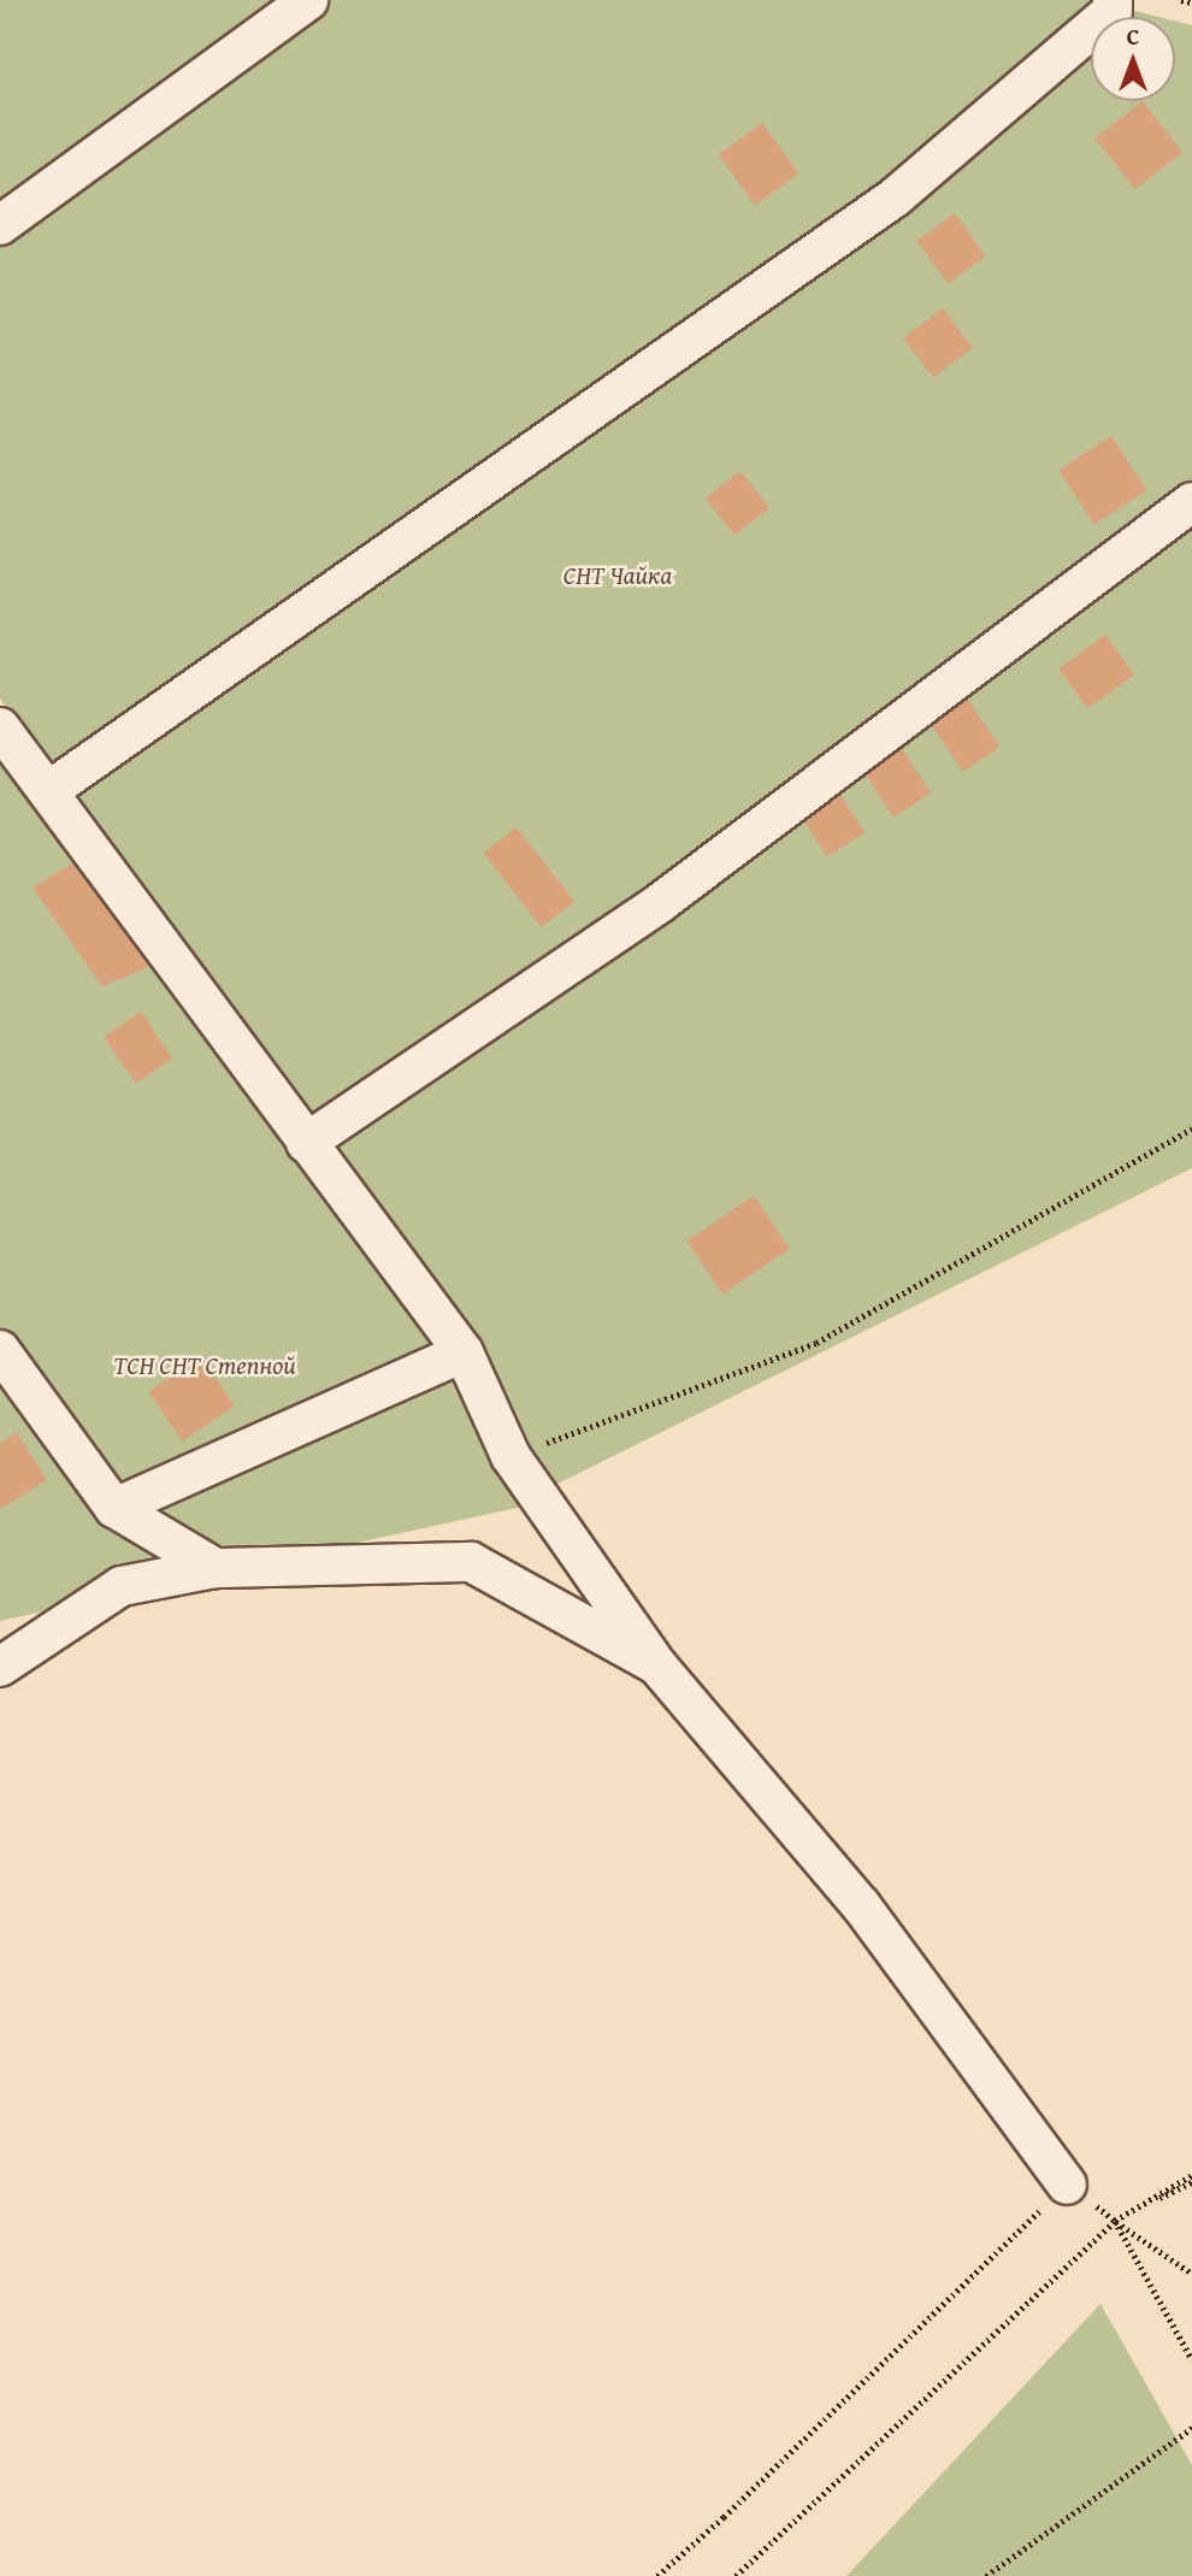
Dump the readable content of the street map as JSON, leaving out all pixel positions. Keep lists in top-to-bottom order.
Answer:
{
  "parks": ["СНТ Чайка", "ТСН СНТ Степной"],
  "north": "top"
}
